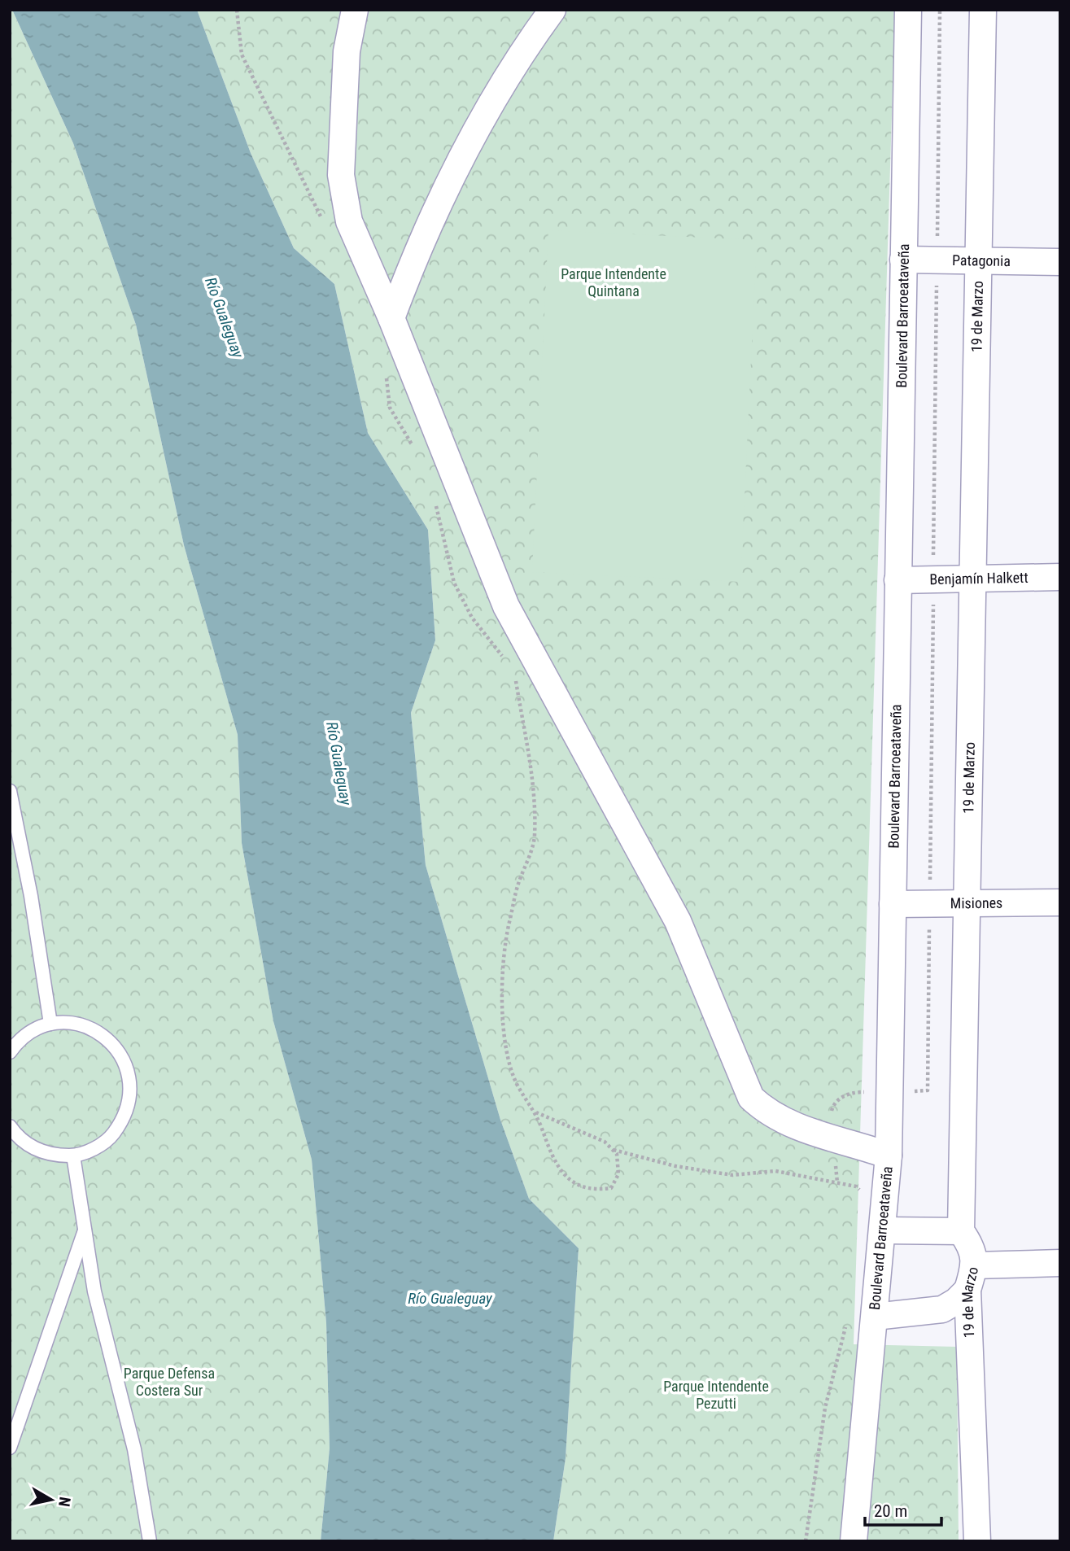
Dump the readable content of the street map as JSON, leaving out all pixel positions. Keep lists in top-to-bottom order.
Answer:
{
  "streets": {
    "street": [
      "Patagonia",
      "Boulevard Barroeataveña",
      "19 de Marzo",
      "Benjamín Halkett",
      "Misiones"
    ]
  },
  "crossings": [
    ["Patagonia", "Boulevard Barroeataveña"],
    ["Patagonia", "19 de Marzo"],
    ["Boulevard Barroeataveña", "Benjamín Halkett"],
    ["Boulevard Barroeataveña", "Misiones"],
    ["19 de Marzo", "Benjamín Halkett"],
    ["19 de Marzo", "Misiones"]
  ],
  "water": ["Río Gualeguay"],
  "parks": ["Parque Intendente Quintana", "Parque Defensa Costera Sur", "Parque Intendente Pezutti"],
  "scale_bar": "20 m",
  "north": "right"
}
